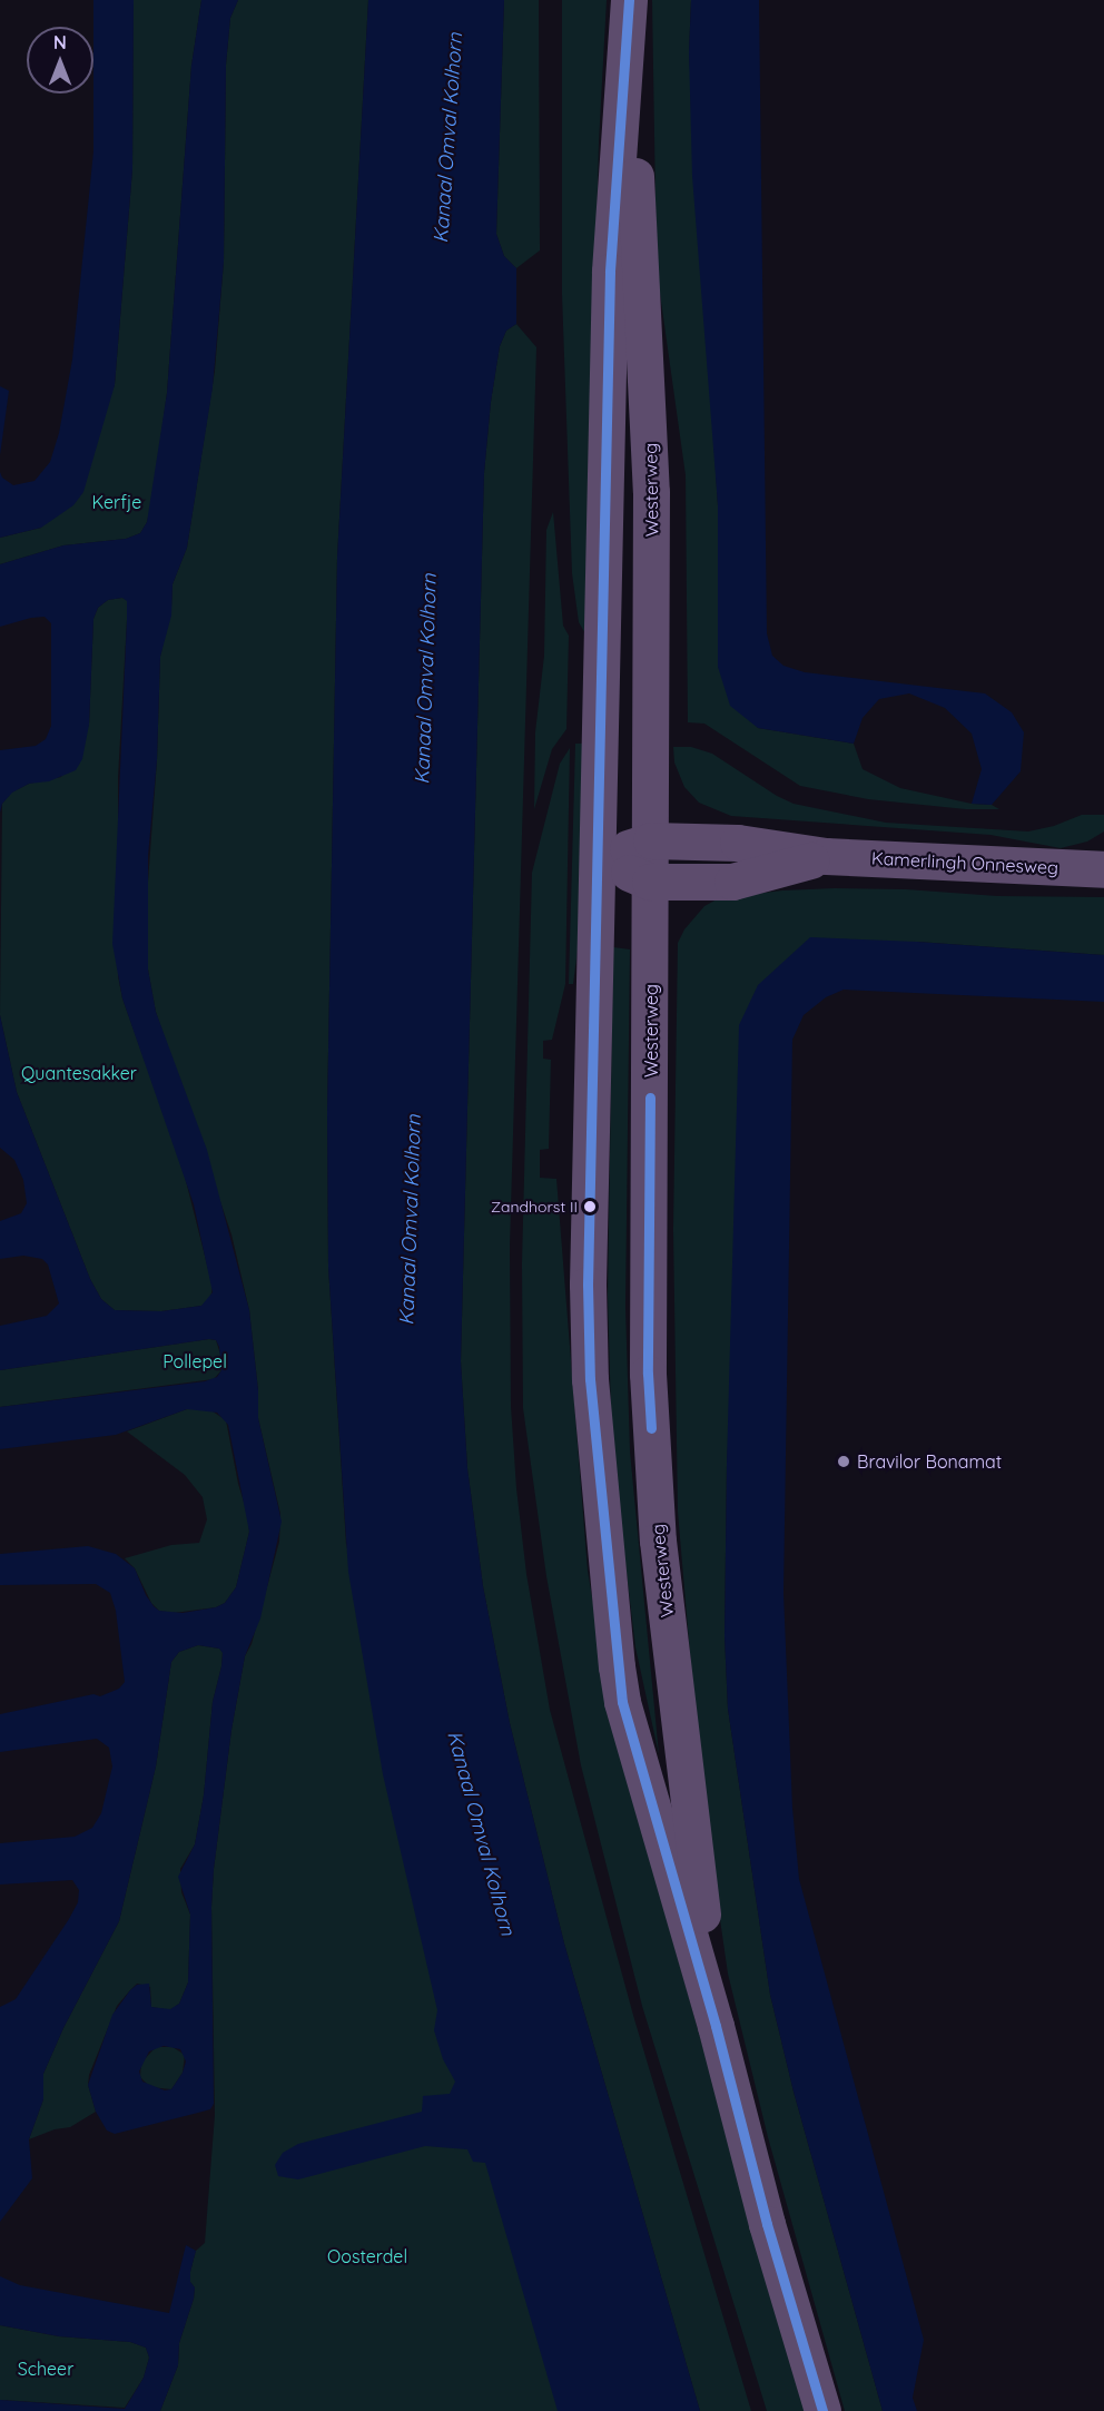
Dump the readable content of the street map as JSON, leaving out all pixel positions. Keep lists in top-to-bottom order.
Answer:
{
  "streets": {
    "main road": ["Westerweg", "Kamerlingh Onnesweg"]
  },
  "crossings": [
    ["Westerweg", "Kamerlingh Onnesweg"]
  ],
  "water": ["Kanaal Omval Kolhorn"],
  "parks": [
    "Kerfje",
    "Quantesakker",
    "Pollepel",
    "Oosterdel",
    "Scheer"
  ],
  "places": ["Zandhorst II", "Bravilor Bonamat"],
  "north": "top"
}
